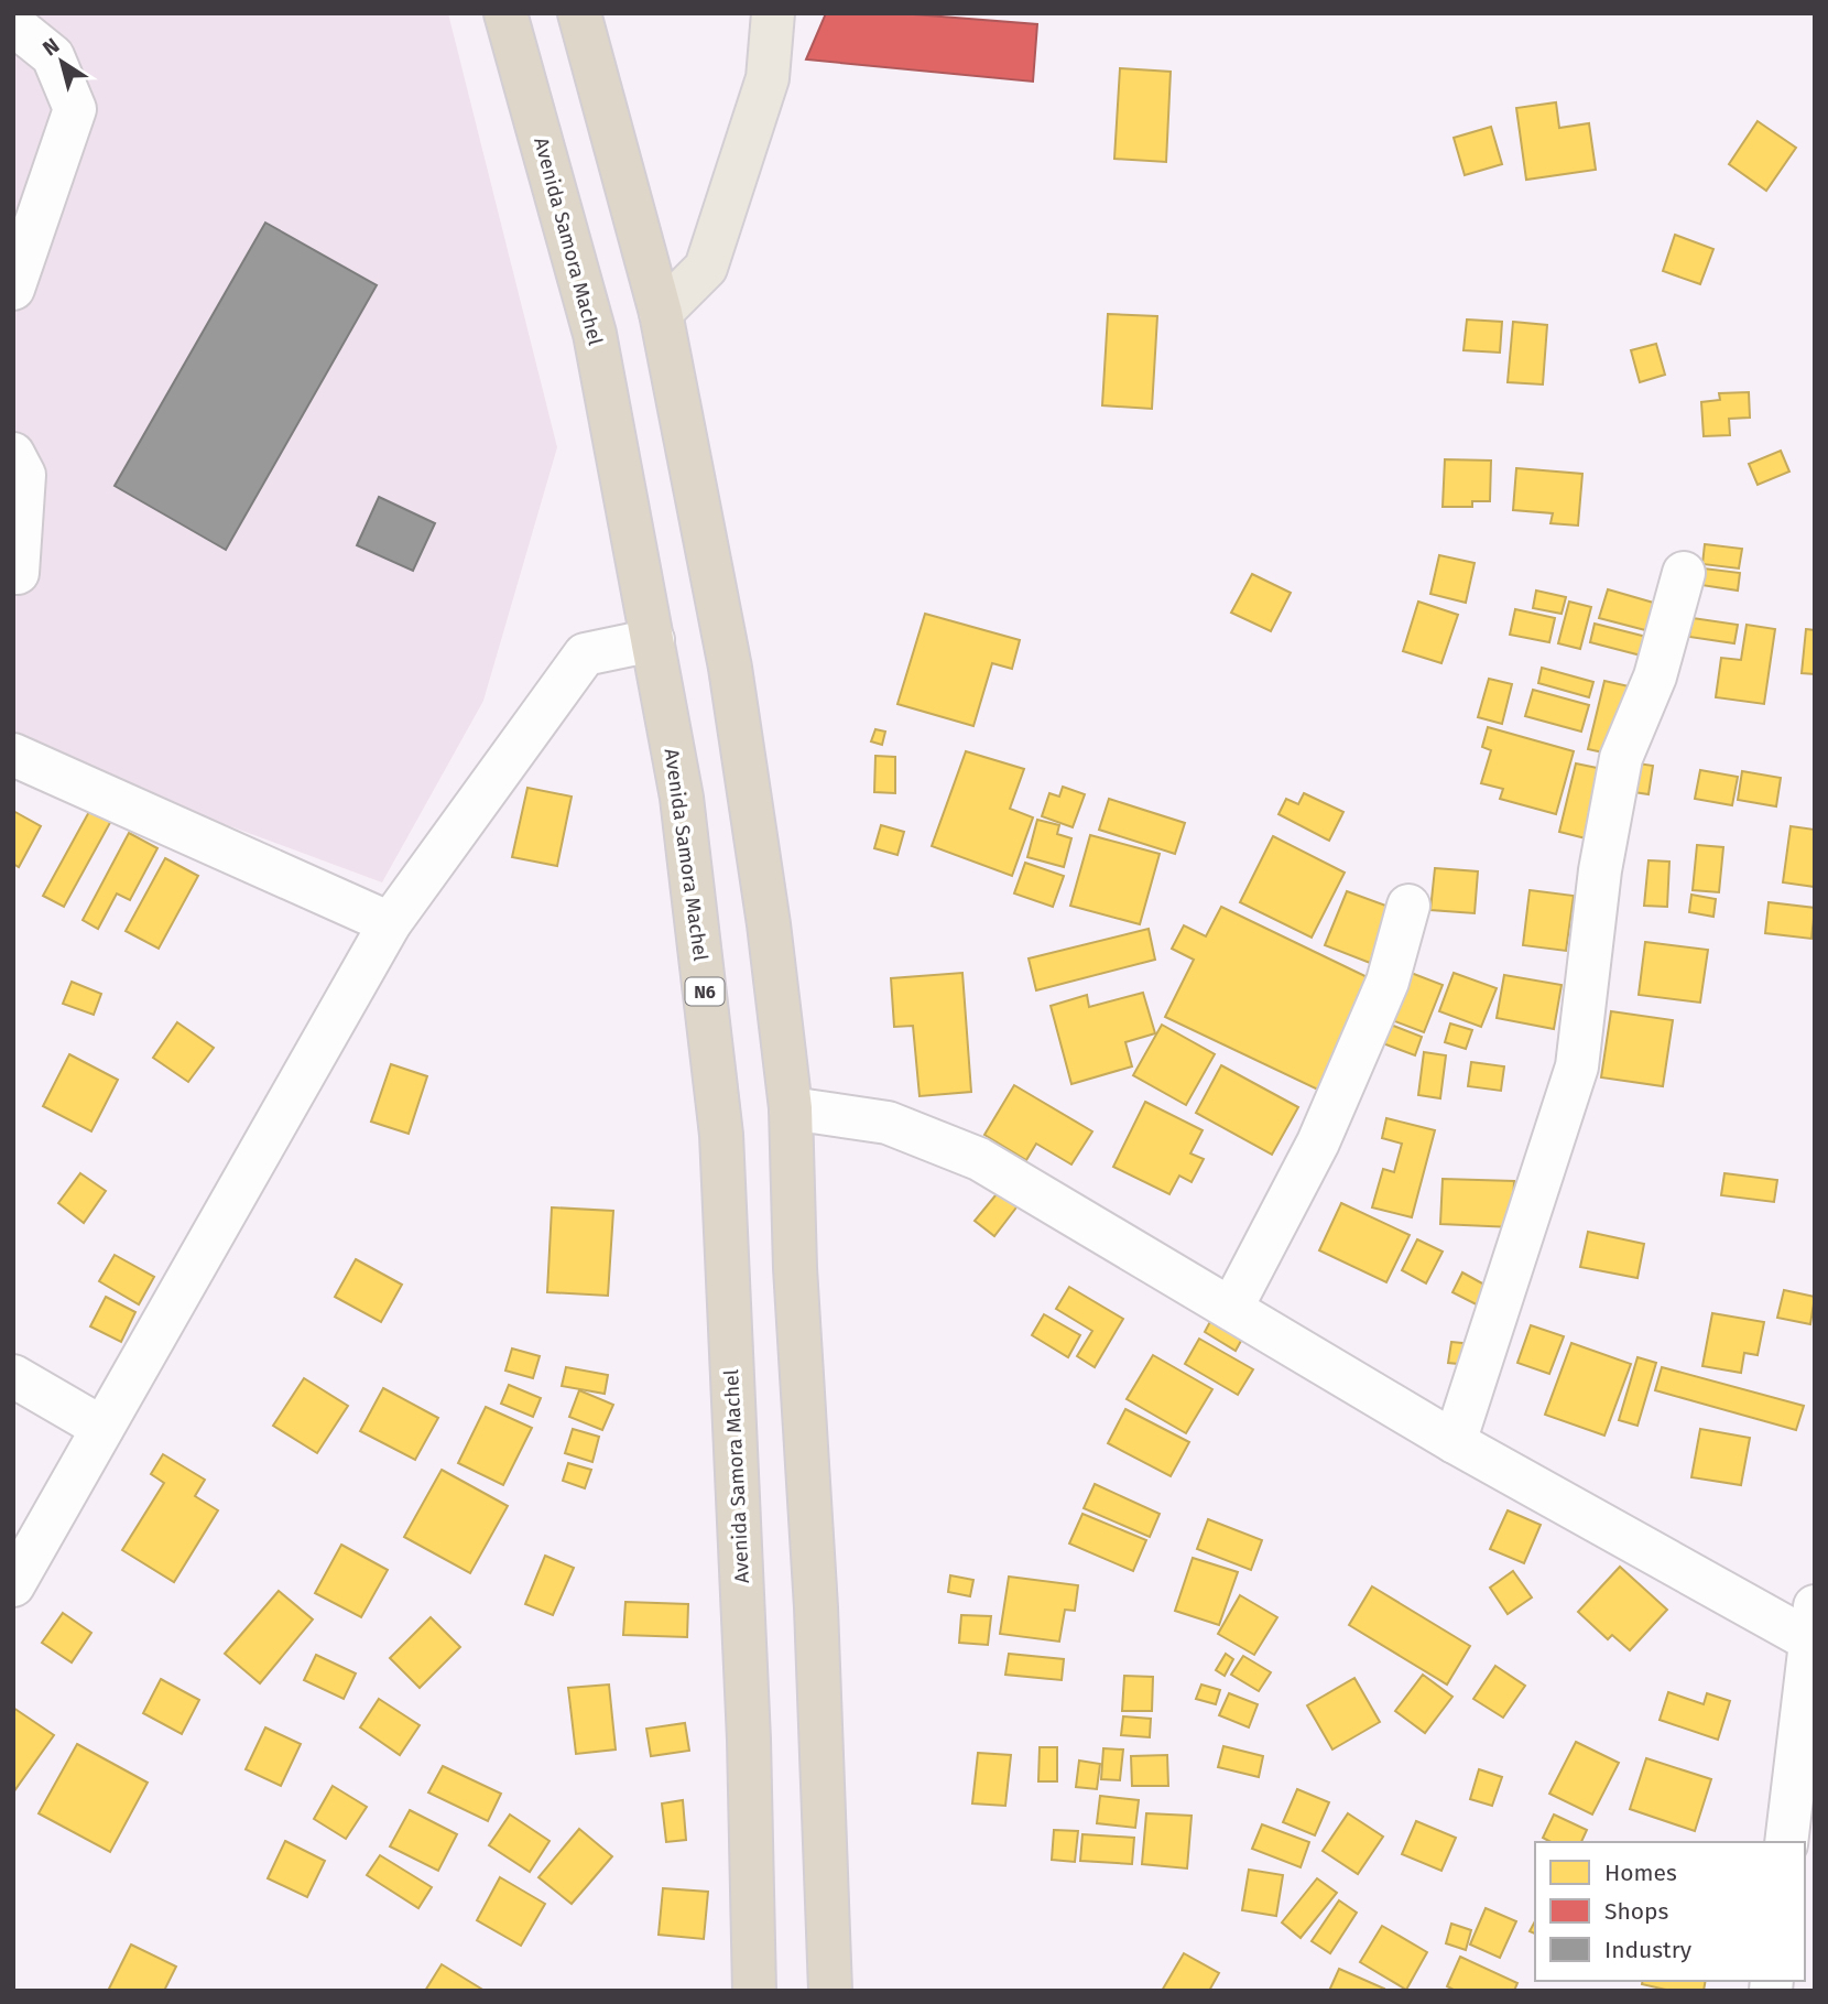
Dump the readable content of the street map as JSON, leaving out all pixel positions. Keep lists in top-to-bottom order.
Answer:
{
  "streets": {
    "highway": ["Avenida Samora Machel", "N6"]
  },
  "legend": ["Homes", "Shops", "Industry"],
  "north": "top left"
}
